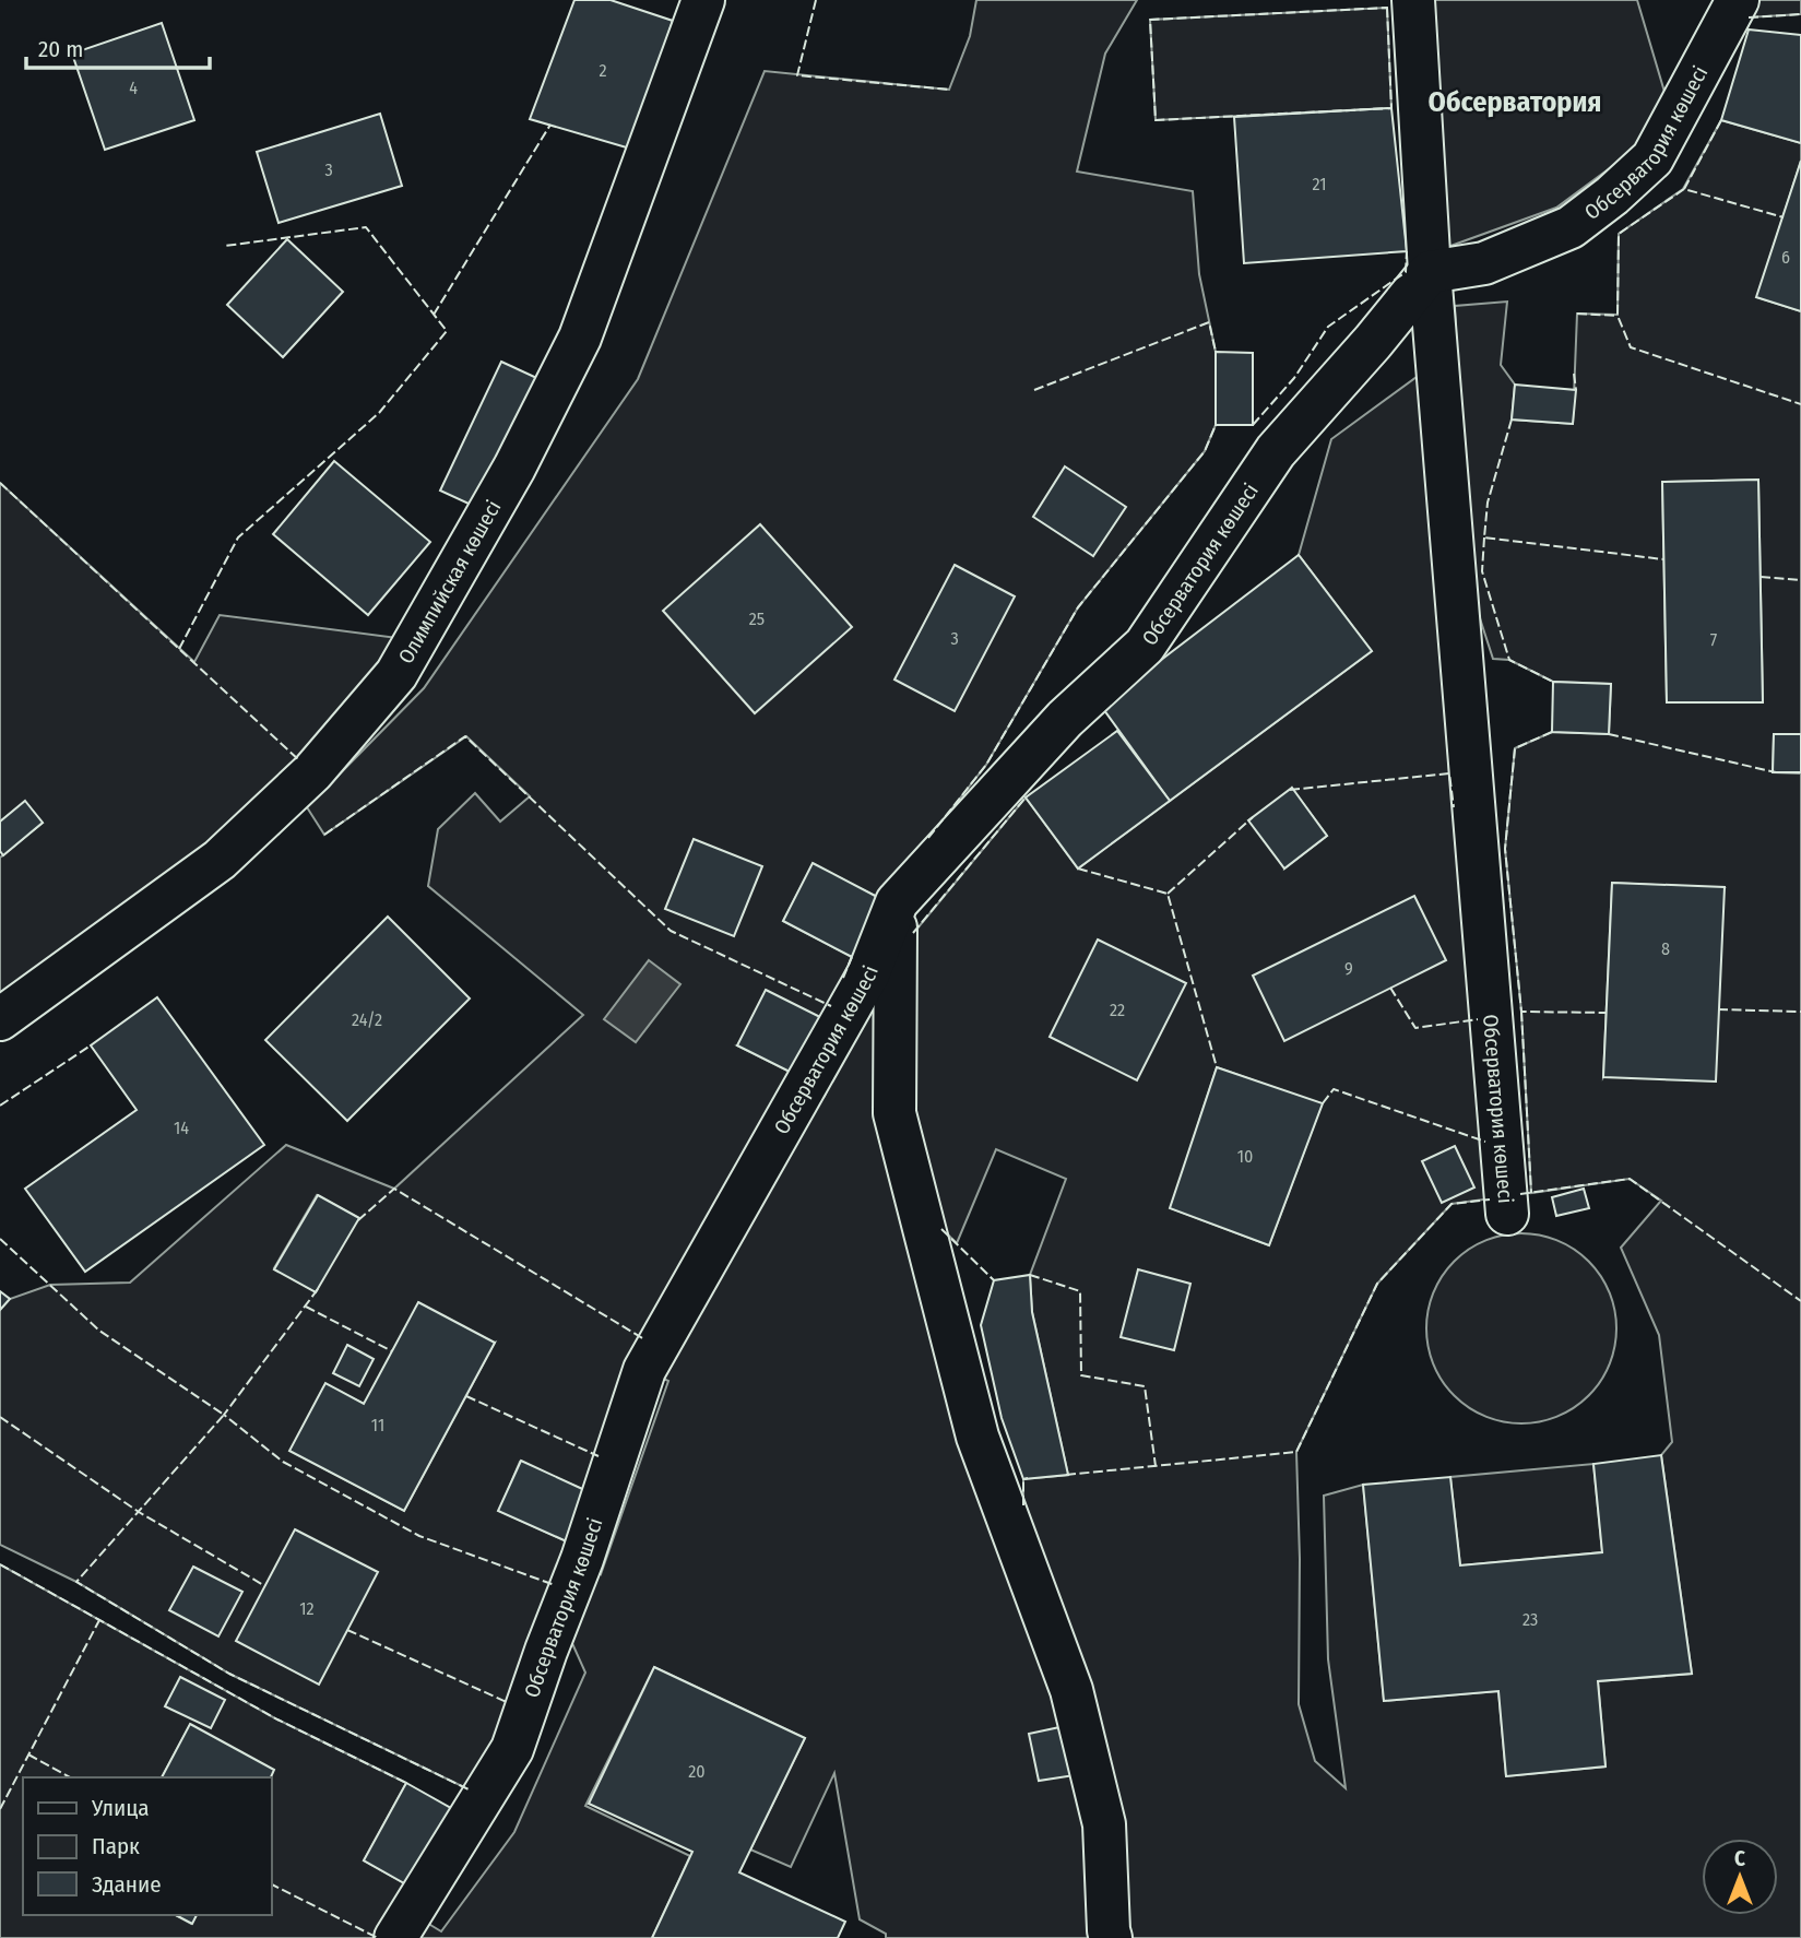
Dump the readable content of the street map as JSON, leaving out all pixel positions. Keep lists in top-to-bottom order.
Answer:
{
  "streets": {
    "street": ["Обсерватория көшесі", "Олимпийская көшесі"]
  },
  "districts": ["Обсерватория"],
  "house_numbers": [
    "2",
    "4",
    "3",
    "21",
    "6",
    "25",
    "3",
    "7",
    "8",
    "9",
    "22",
    "24/2",
    "14",
    "10",
    "11",
    "12",
    "23",
    "20"
  ],
  "legend": ["Улица", "Парк", "Здание"],
  "scale_bar": "20 m",
  "north": "top"
}
